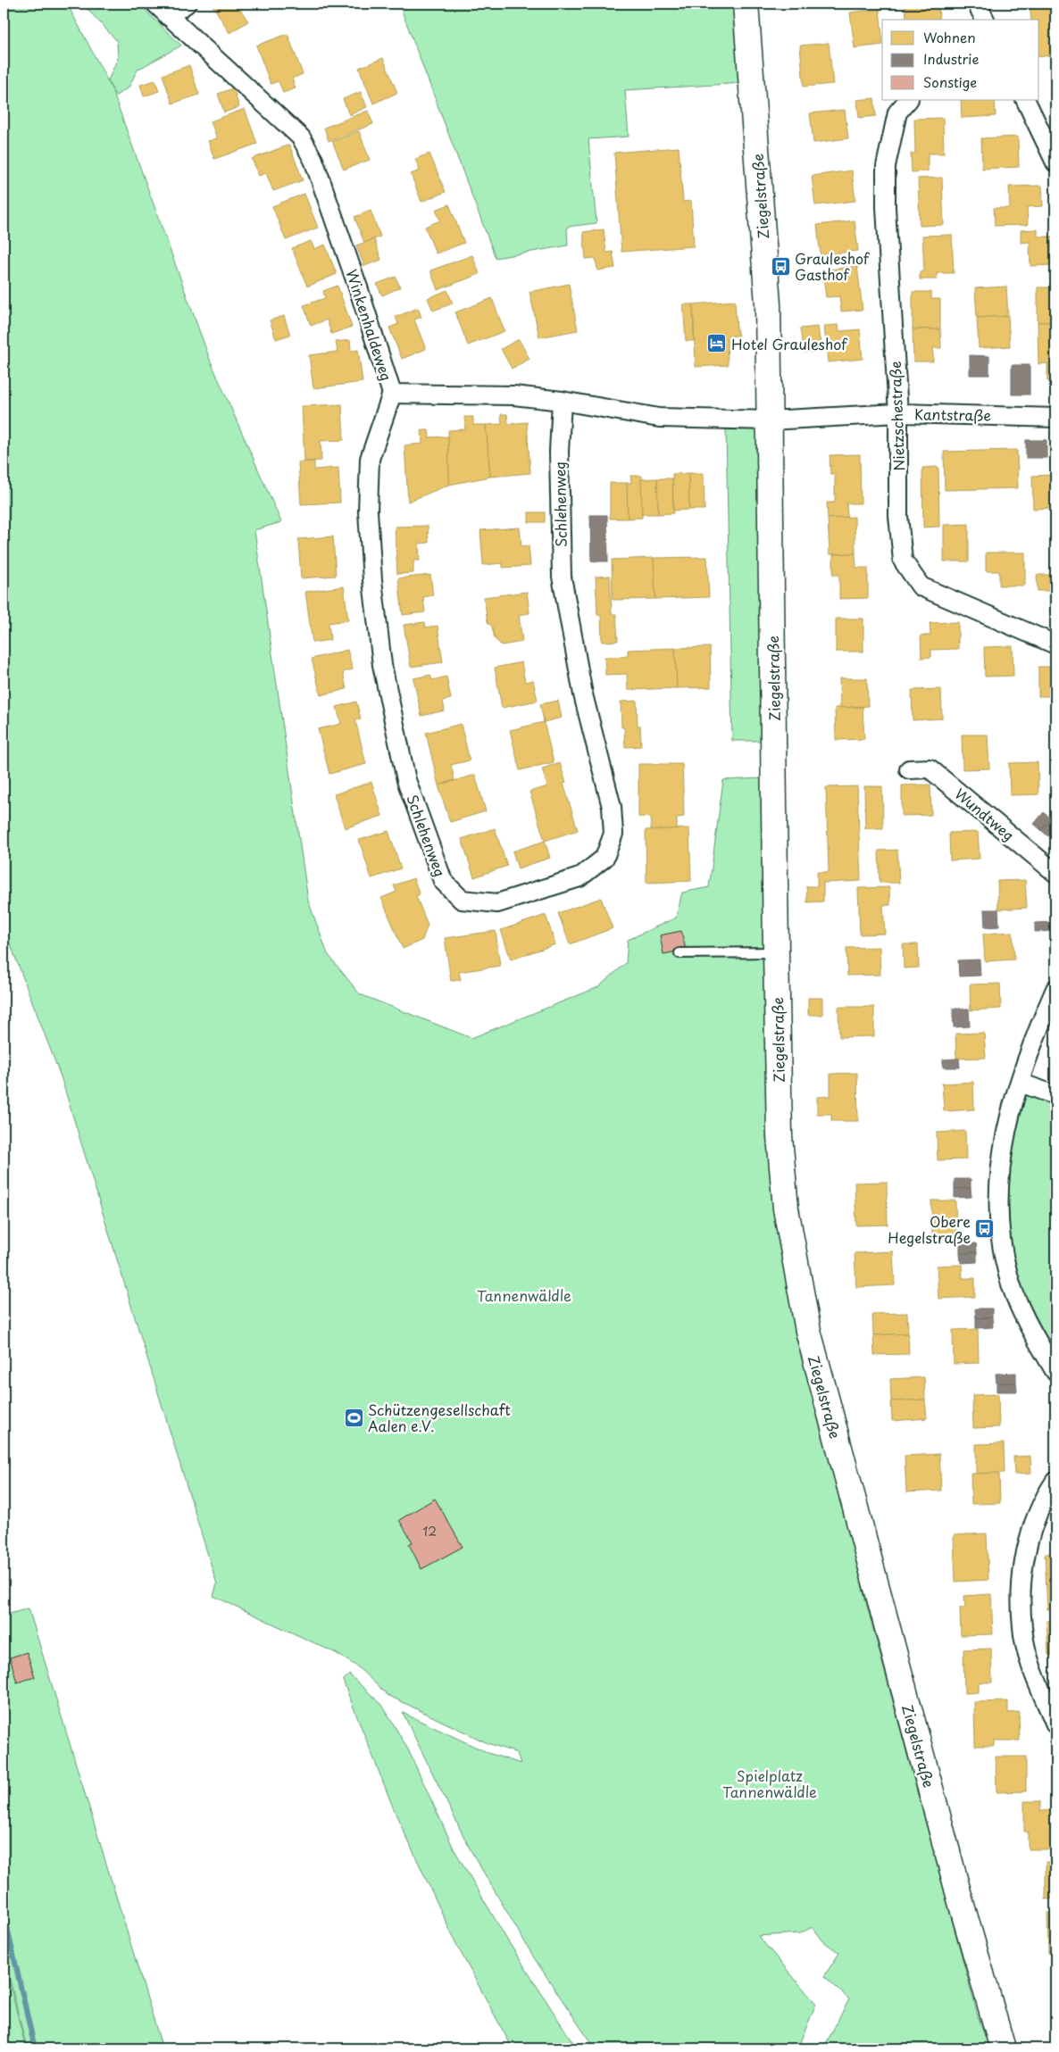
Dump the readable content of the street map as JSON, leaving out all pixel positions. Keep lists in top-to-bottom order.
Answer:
{
  "streets": {
    "main road": ["Ziegelstraße"],
    "street": [
      "Winkenhaldeweg",
      "Kantstraße",
      "Nietzschestraße",
      "Schlehenweg",
      "Wundtweg"
    ]
  },
  "crossings": [
    ["Ziegelstraße", "Winkenhaldeweg"],
    ["Ziegelstraße", "Kantstraße"],
    ["Winkenhaldeweg", "Kantstraße"],
    ["Winkenhaldeweg", "Schlehenweg"],
    ["Kantstraße", "Nietzschestraße"]
  ],
  "parks": ["Tannenwäldle", "Spielplatz Tannenwäldle"],
  "places": {
    "bus stop": ["Grauleshof Gasthof", "Obere Hegelstraße"],
    "hotel": ["Hotel Grauleshof"],
    "sports": ["Schützengesellschaft Aalen e.V."]
  },
  "house_numbers": ["12"],
  "legend": ["Wohnen", "Industrie", "Sonstige"]
}
